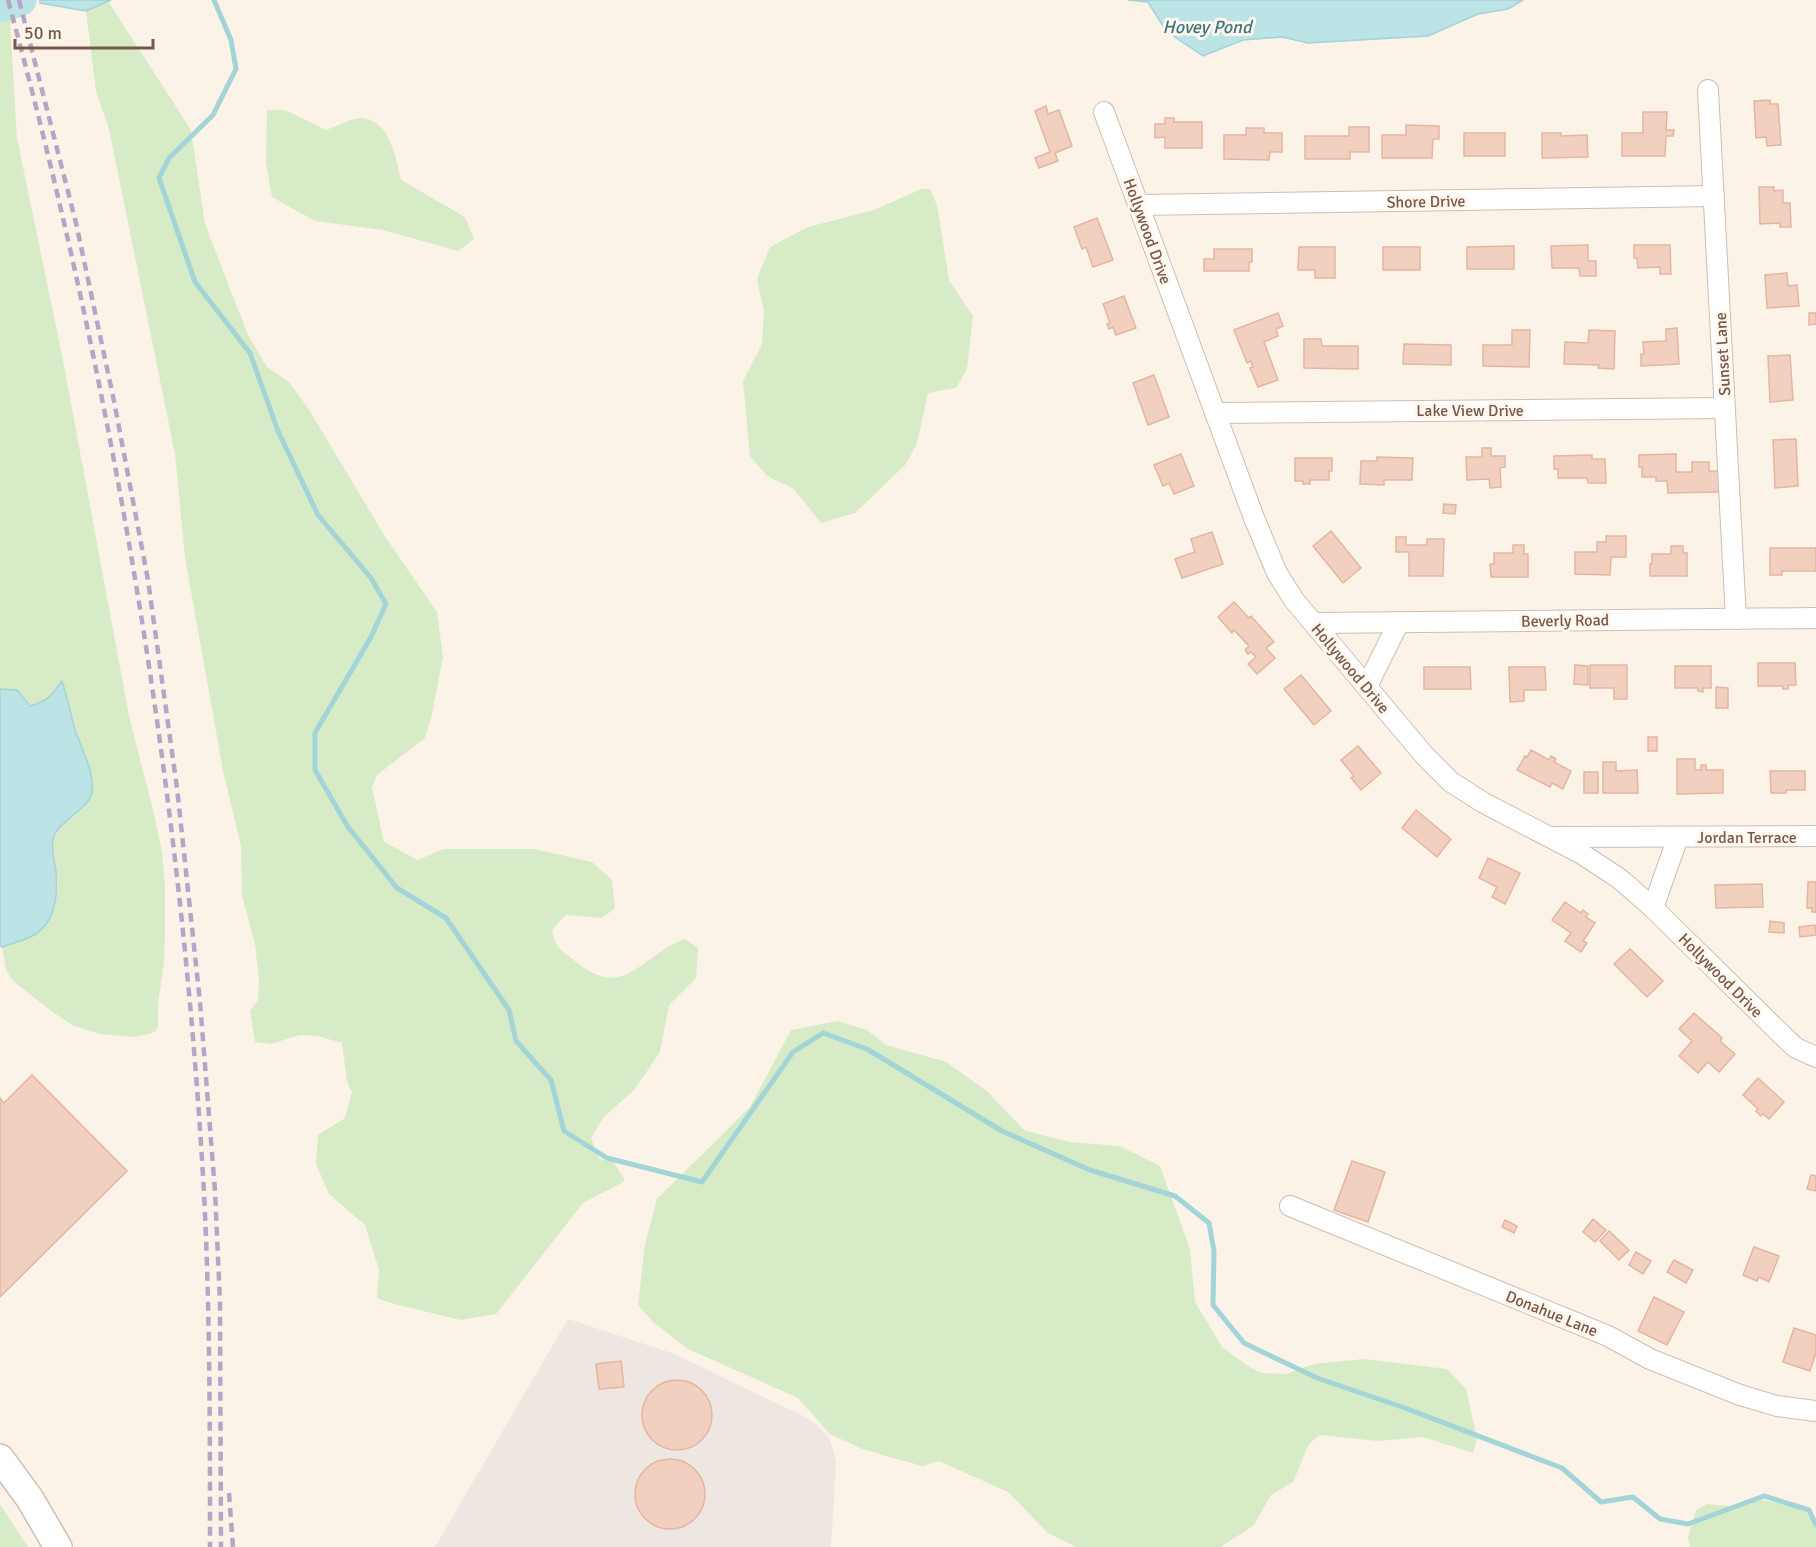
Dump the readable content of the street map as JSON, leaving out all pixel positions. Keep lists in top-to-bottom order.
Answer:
{
  "streets": {
    "street": [
      "Shore Drive",
      "Hollywood Drive",
      "Sunset Lane",
      "Lake View Drive",
      "Beverly Road",
      "Jordan Terrace",
      "Donahue Lane"
    ]
  },
  "crossings": [
    ["Shore Drive", "Hollywood Drive"],
    ["Shore Drive", "Sunset Lane"],
    ["Hollywood Drive", "Lake View Drive"],
    ["Hollywood Drive", "Beverly Road"],
    ["Hollywood Drive", "Jordan Terrace"],
    ["Sunset Lane", "Lake View Drive"],
    ["Sunset Lane", "Beverly Road"]
  ],
  "water": ["Hovey Pond"],
  "scale_bar": "50 m"
}
